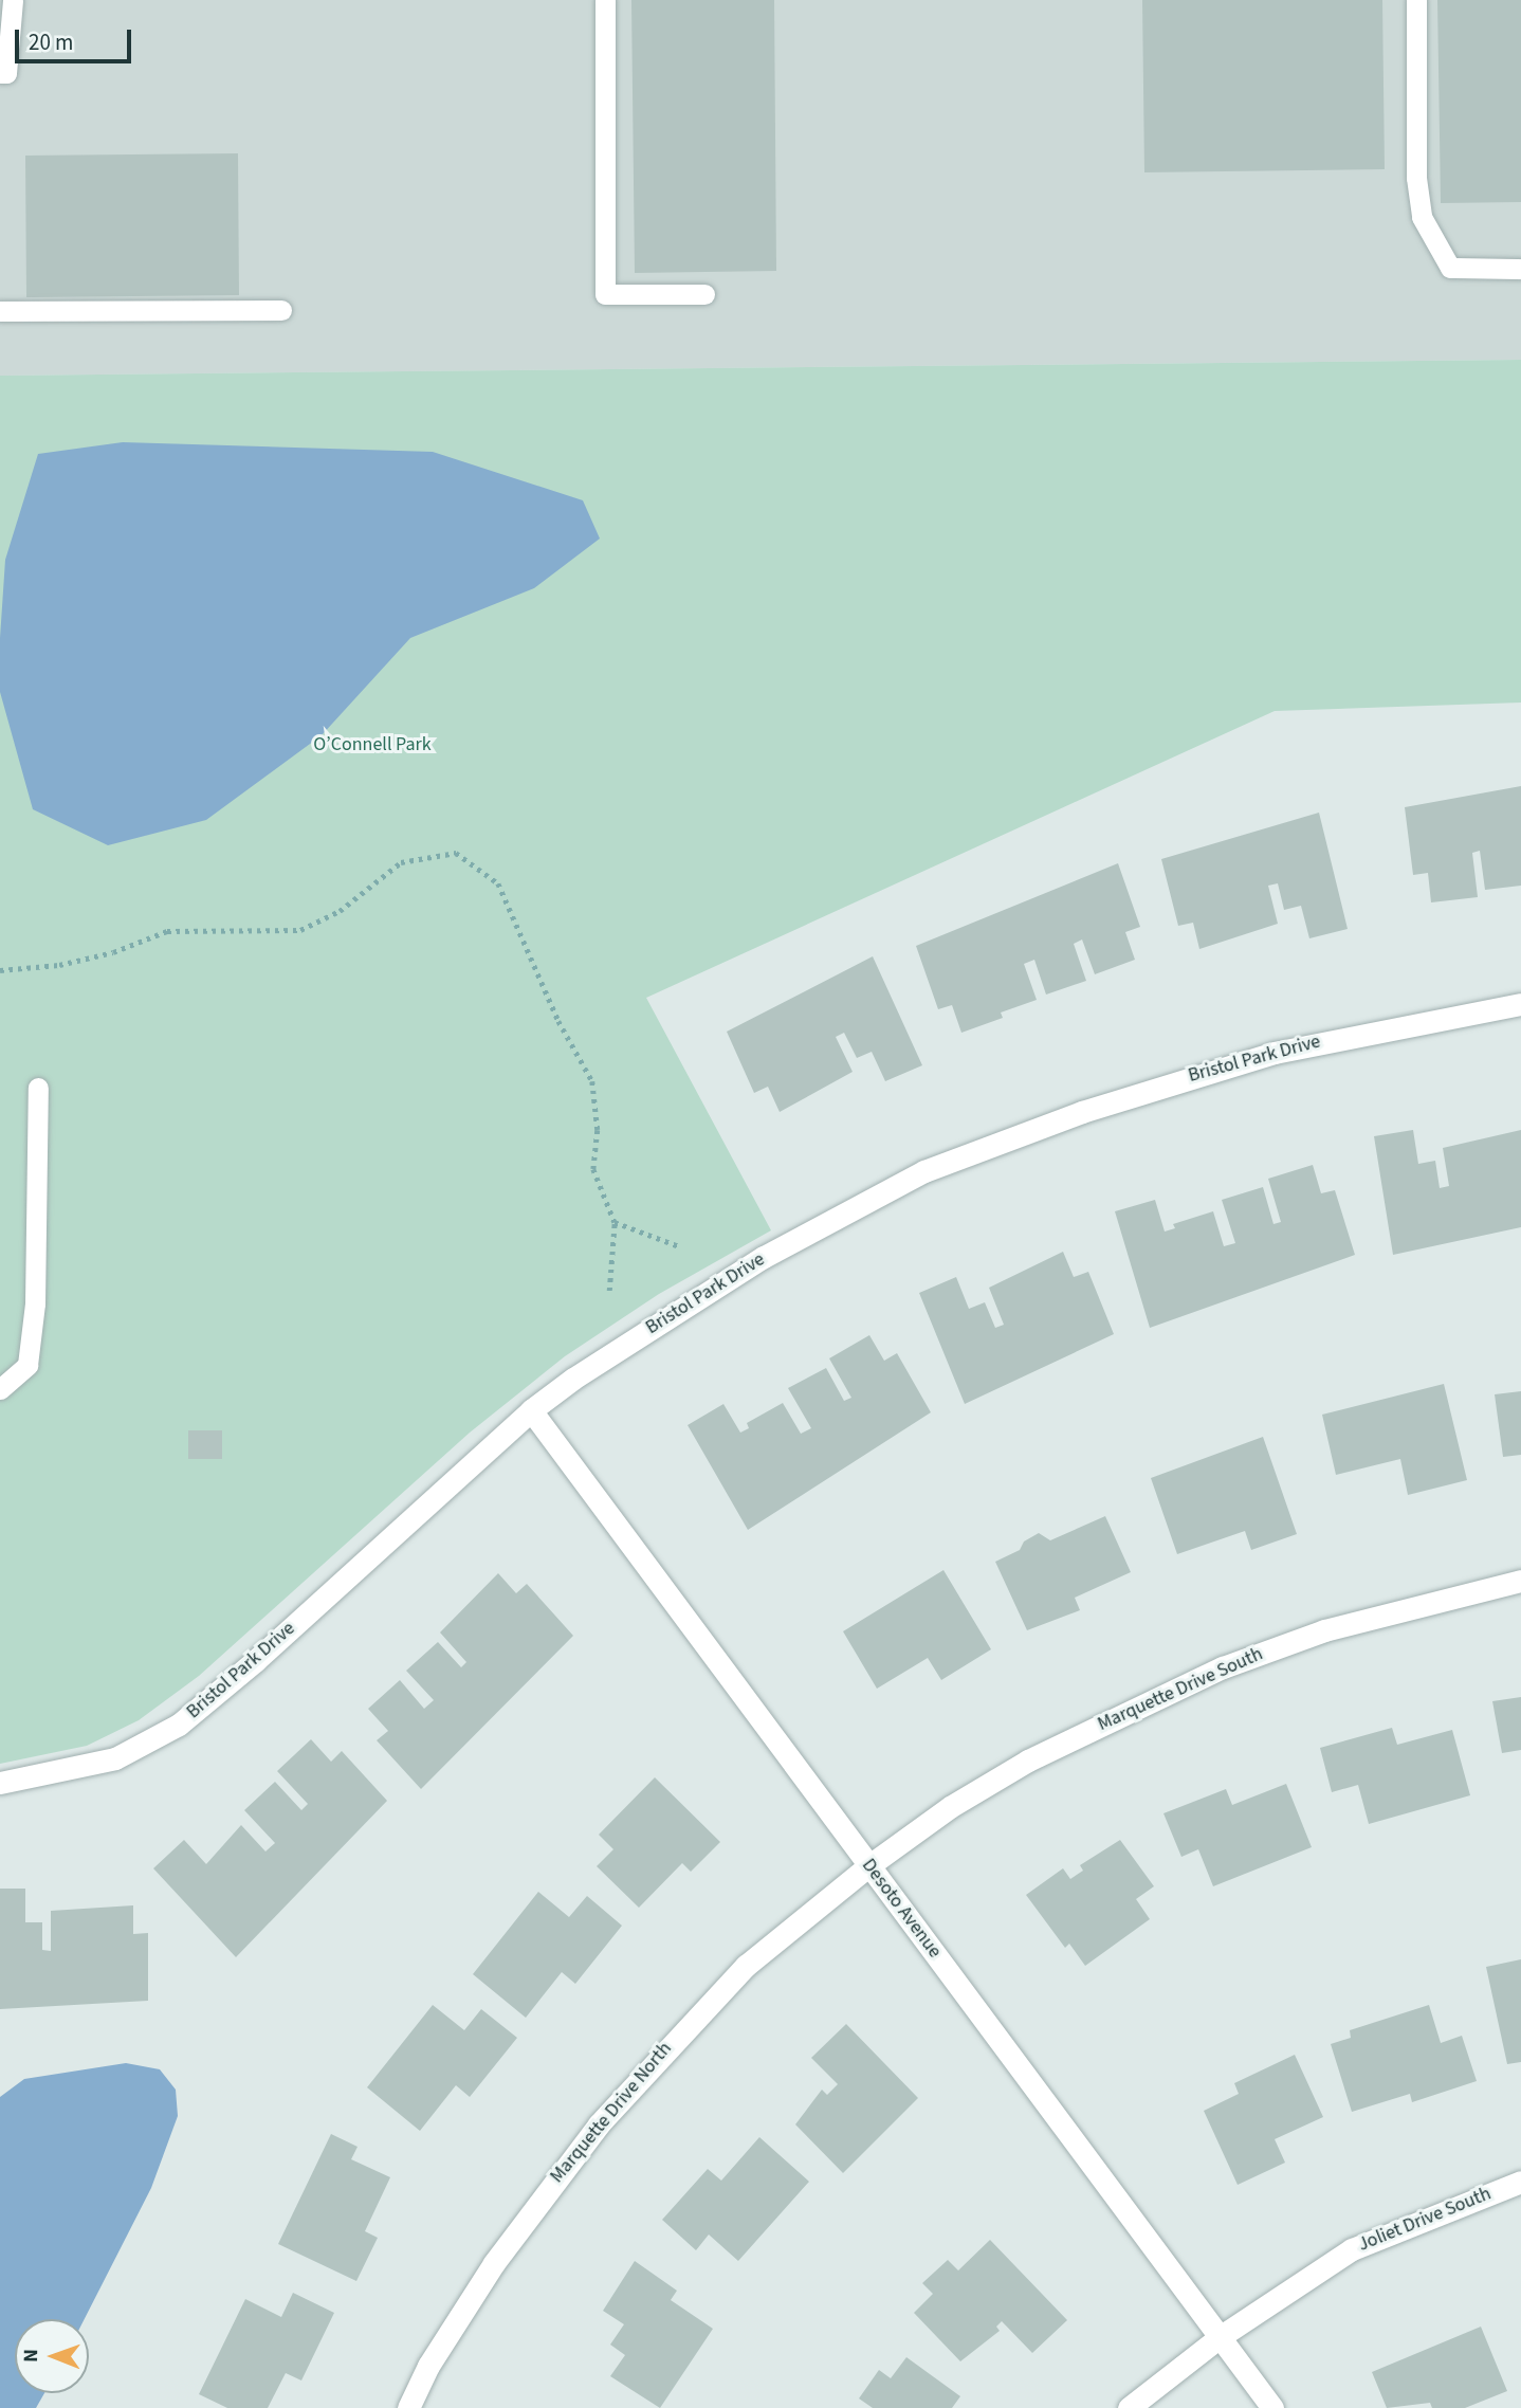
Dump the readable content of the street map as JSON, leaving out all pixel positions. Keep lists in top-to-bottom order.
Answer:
{
  "streets": {
    "street": [
      "Bristol Park Drive",
      "Marquette Drive South",
      "Desoto Avenue",
      "Marquette Drive North",
      "Joliet Drive South"
    ]
  },
  "crossings": [
    ["Bristol Park Drive", "Desoto Avenue"],
    ["Marquette Drive South", "Desoto Avenue"],
    ["Marquette Drive South", "Marquette Drive North"],
    ["Desoto Avenue", "Marquette Drive North"],
    ["Desoto Avenue", "Joliet Drive South"]
  ],
  "parks": ["O’Connell Park"],
  "scale_bar": "20 m",
  "north": "left"
}
